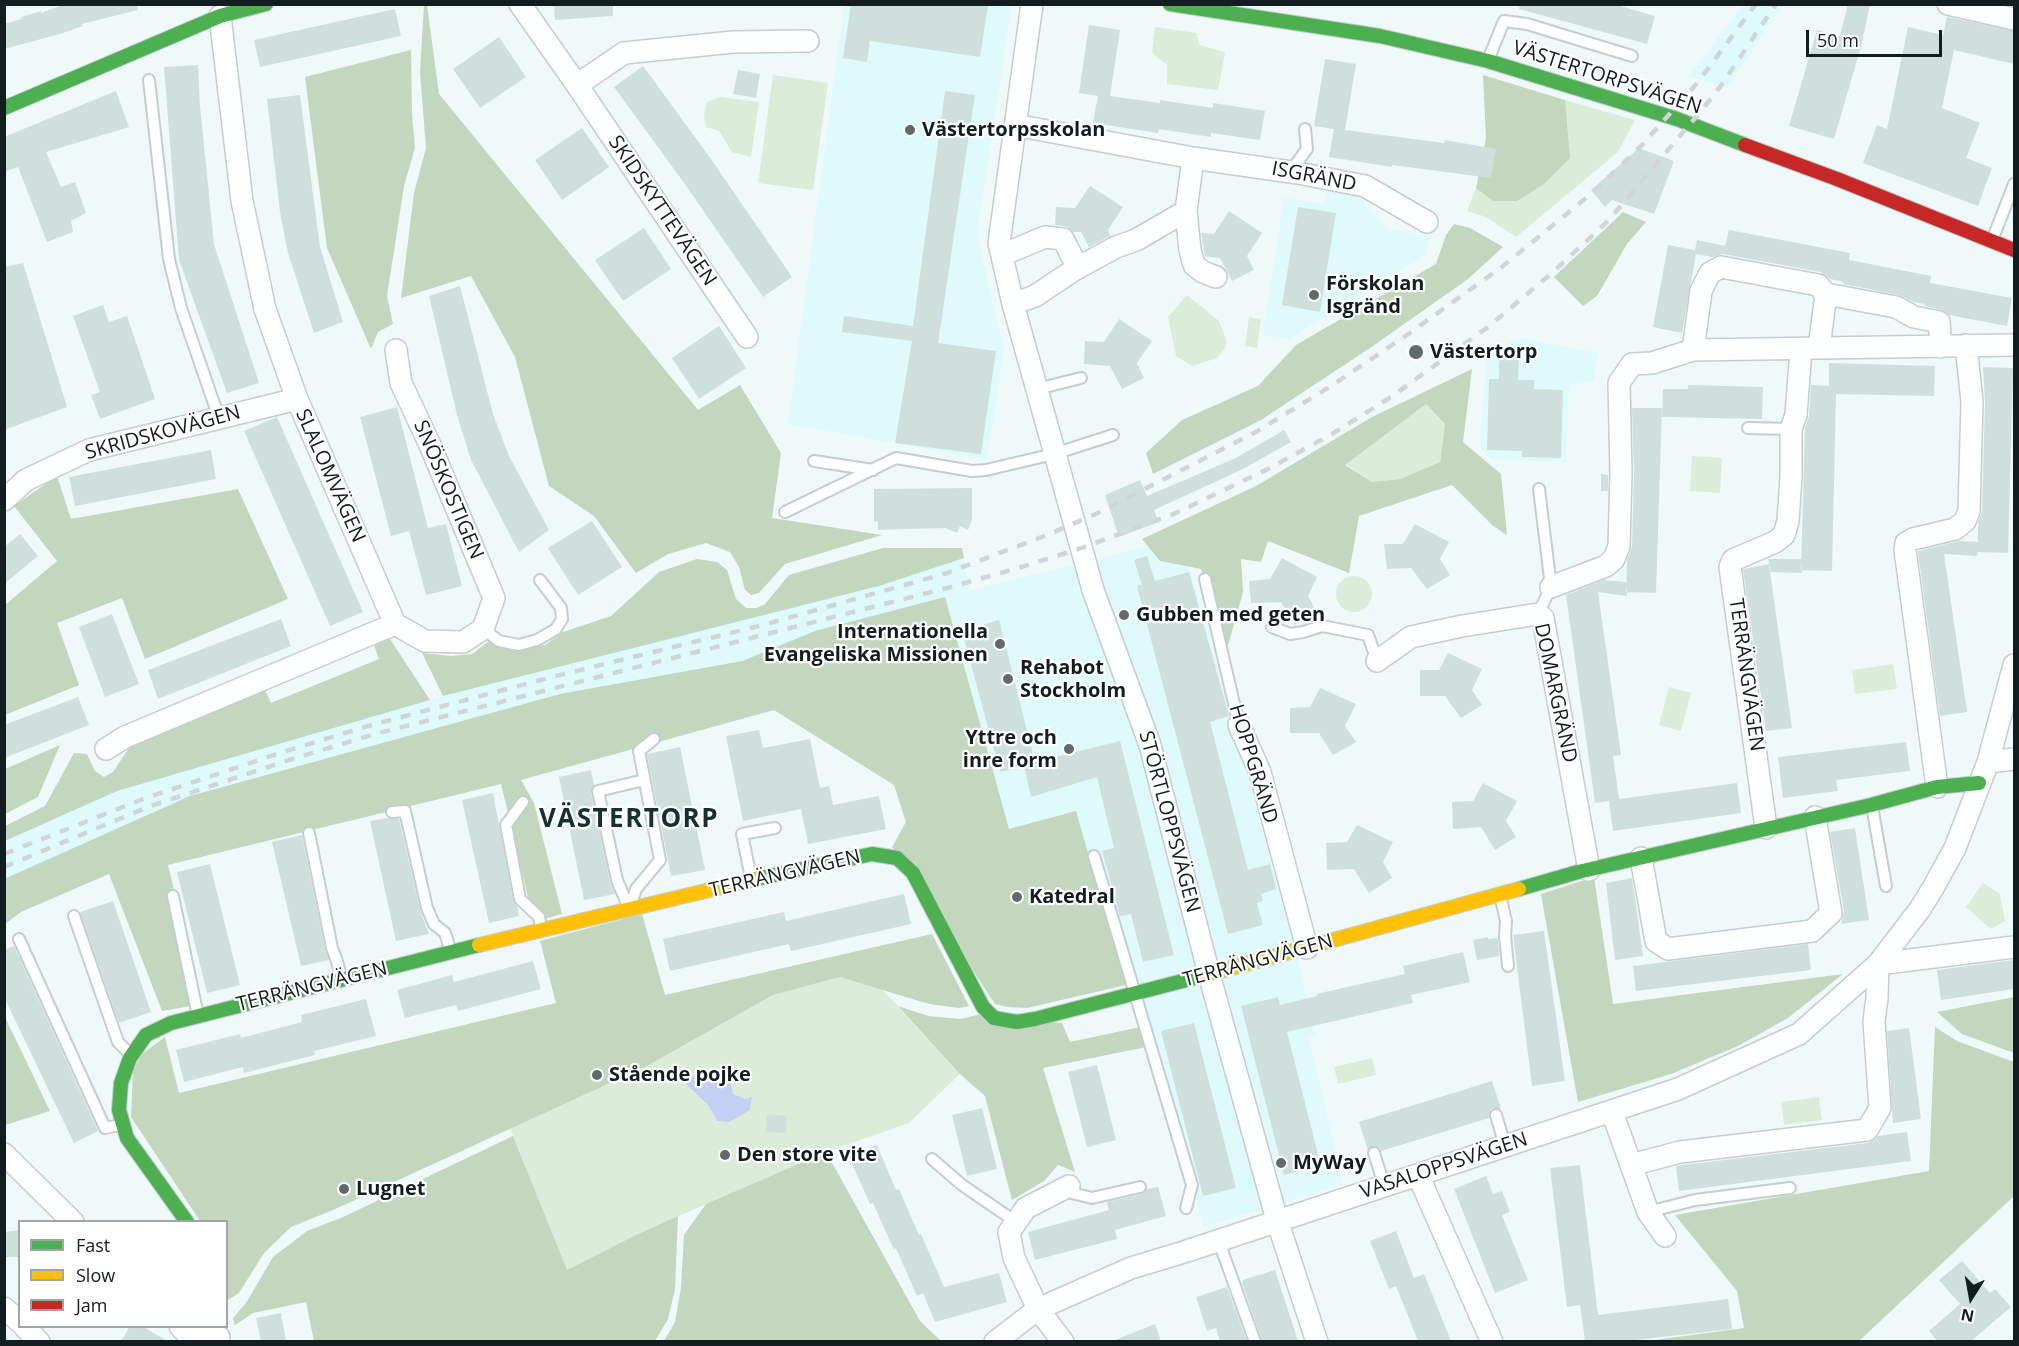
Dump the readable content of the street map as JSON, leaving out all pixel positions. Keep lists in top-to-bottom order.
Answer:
{
  "streets": {
    "street": [
      "VÄSTERTORPSVÄGEN",
      "ISGRÄND",
      "SKIDSKYTTEVÄGEN",
      "SKRIDSKOVÄGEN",
      "SLALOMVÄGEN",
      "SNÖSKOSTIGEN",
      "TERRÄNGVÄGEN",
      "DOMARGRÄND",
      "HOPPGRÄND",
      "STÖRTLOPPSVÄGEN",
      "VASALOPPSVÄGEN"
    ]
  },
  "crossings": [
    ["ISGRÄND", "STÖRTLOPPSVÄGEN"],
    ["SKRIDSKOVÄGEN", "SLALOMVÄGEN"],
    ["TERRÄNGVÄGEN", "DOMARGRÄND"],
    ["TERRÄNGVÄGEN", "HOPPGRÄND"],
    ["TERRÄNGVÄGEN", "STÖRTLOPPSVÄGEN"],
    ["TERRÄNGVÄGEN", "VASALOPPSVÄGEN"],
    ["STÖRTLOPPSVÄGEN", "VASALOPPSVÄGEN"]
  ],
  "districts": ["VÄSTERTORP"],
  "places": [
    "Västertorpsskolan",
    "Förskolan Isgränd",
    "Västertorp",
    "Gubben med geten",
    "Internationella Evangeliska Missionen",
    "Rehabot Stockholm",
    "Yttre och inre form",
    "Katedral",
    "Stående pojke",
    "Den store vite",
    "MyWay",
    "Lugnet"
  ],
  "legend": ["Fast", "Slow", "Jam"],
  "scale_bar": "50 m",
  "north": "bottom"
}
